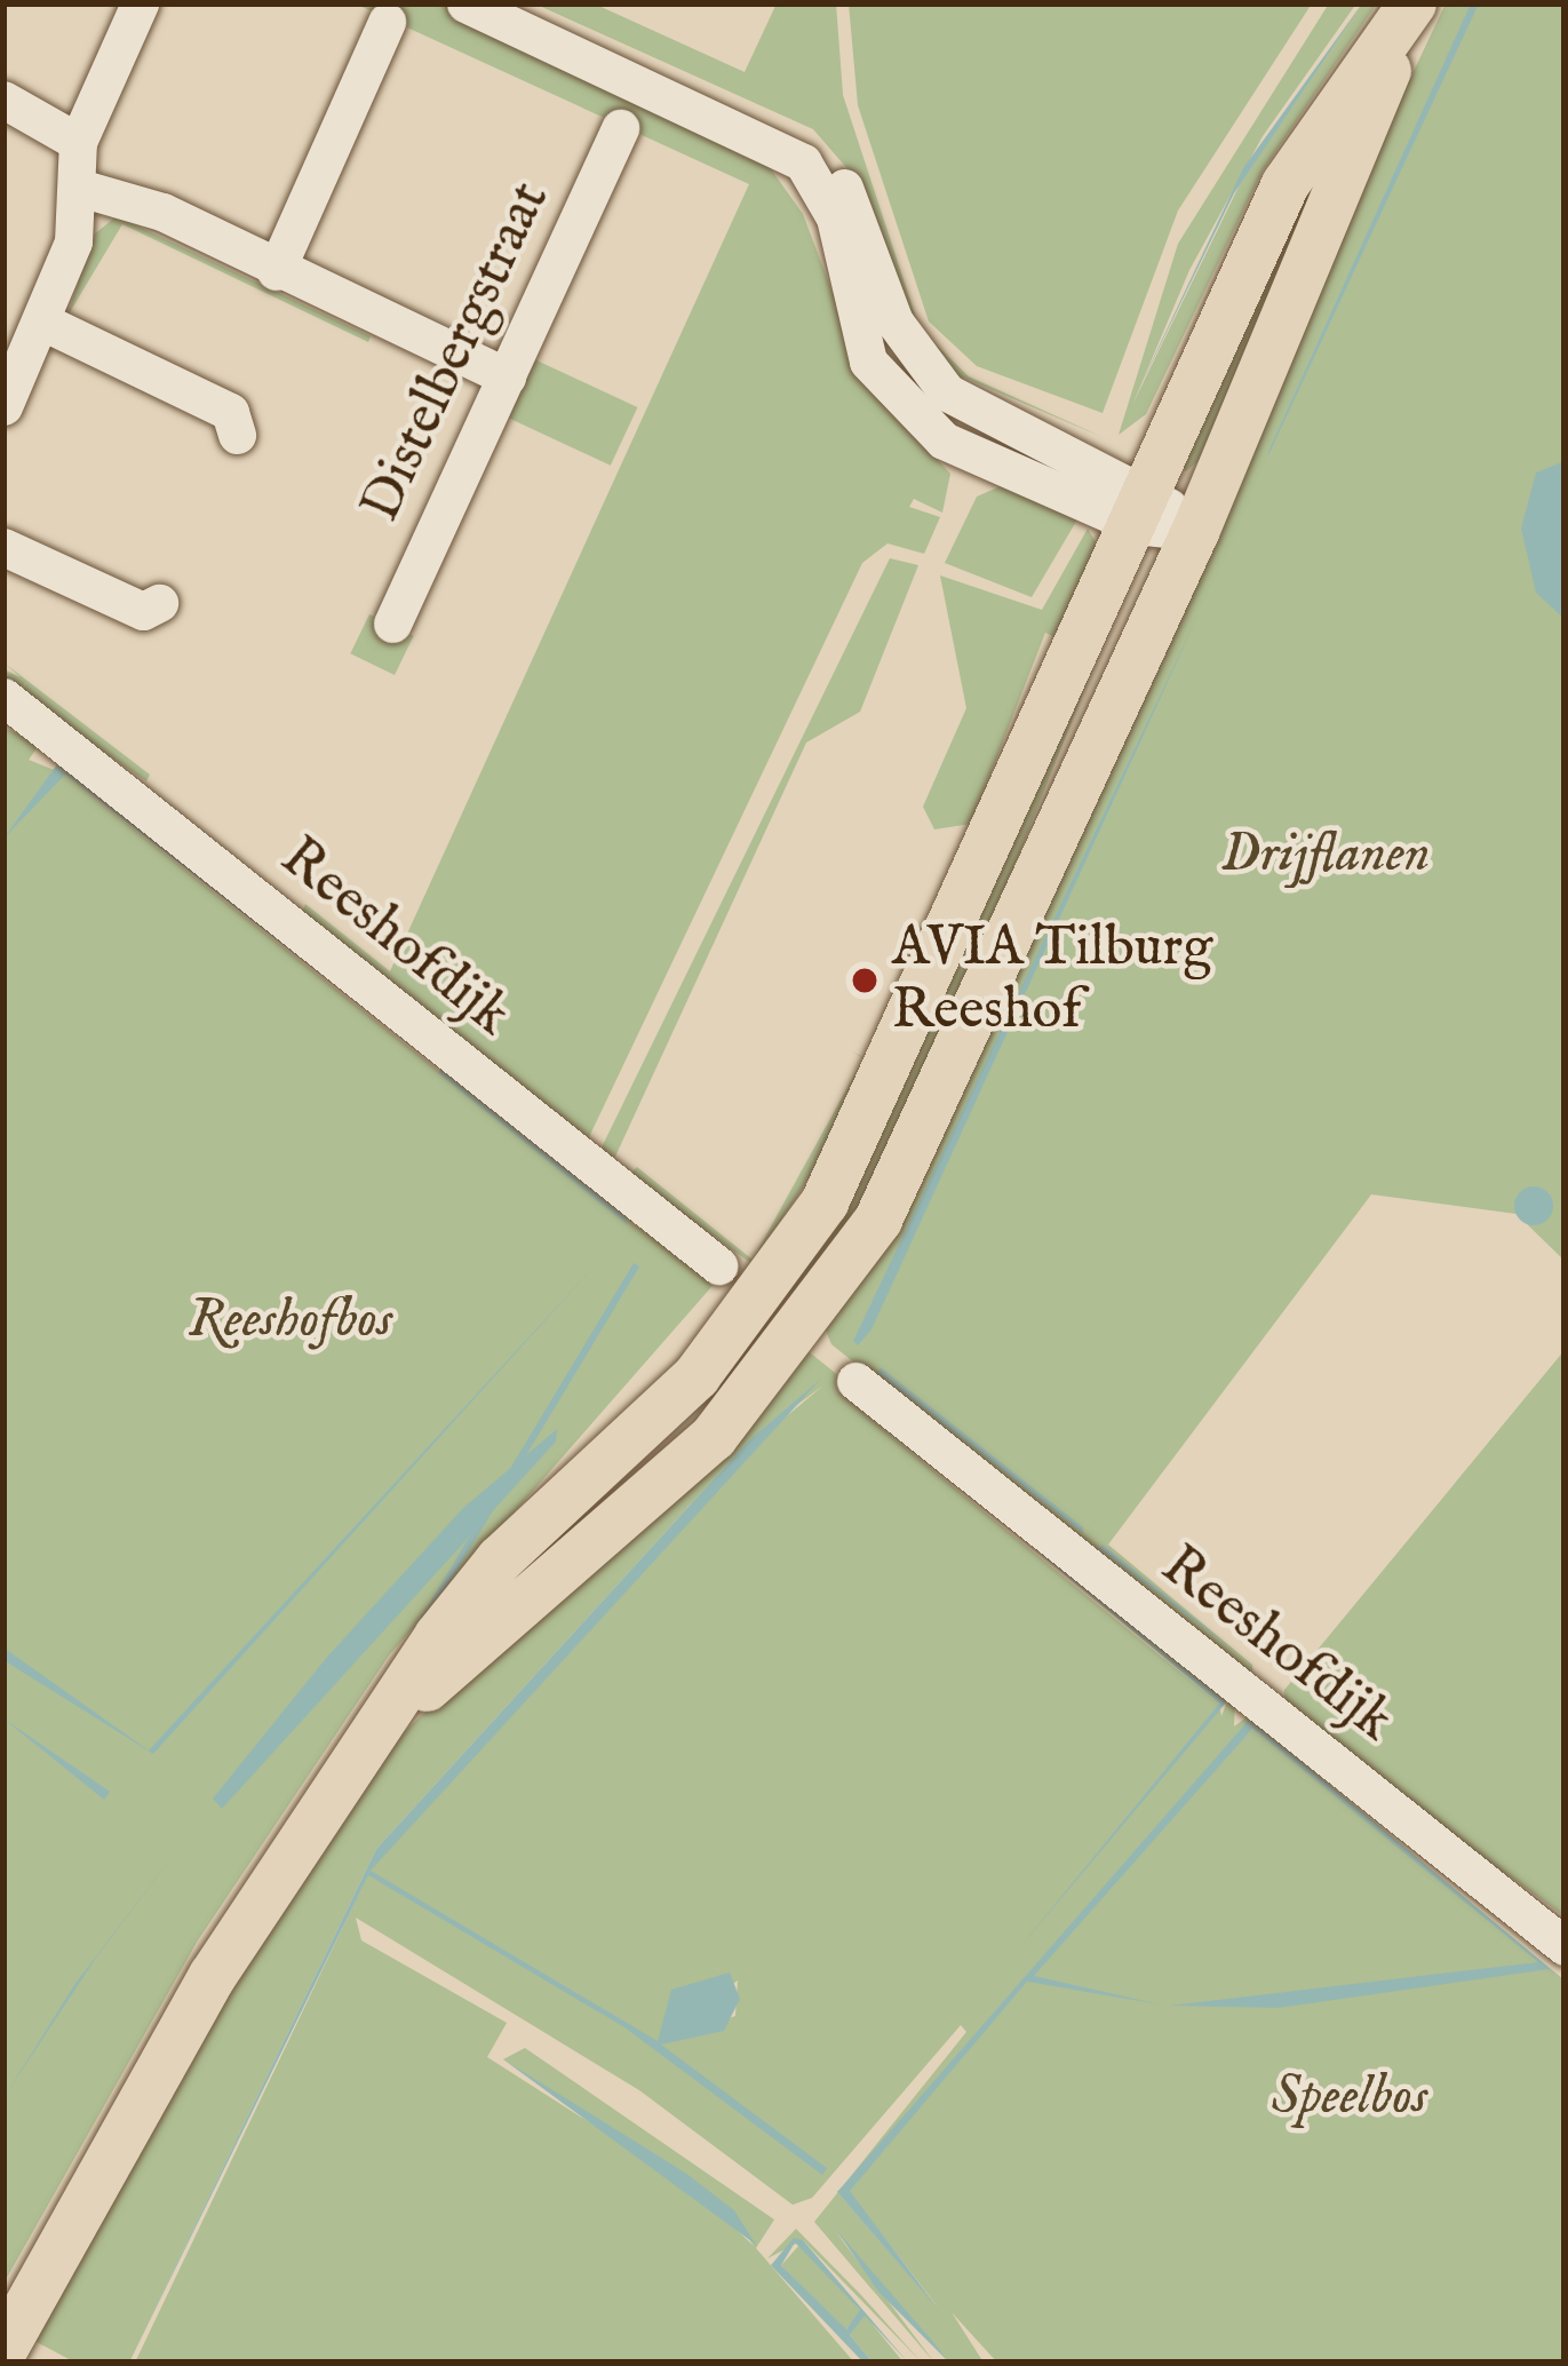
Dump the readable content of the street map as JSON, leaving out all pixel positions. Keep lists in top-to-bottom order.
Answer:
{
  "streets": {
    "street": ["Distelbergstraat", "Reeshofdijk"]
  },
  "parks": ["Drijflanen", "Reeshofbos", "Speelbos"],
  "places": ["AVIA Tilburg Reeshof"]
}
